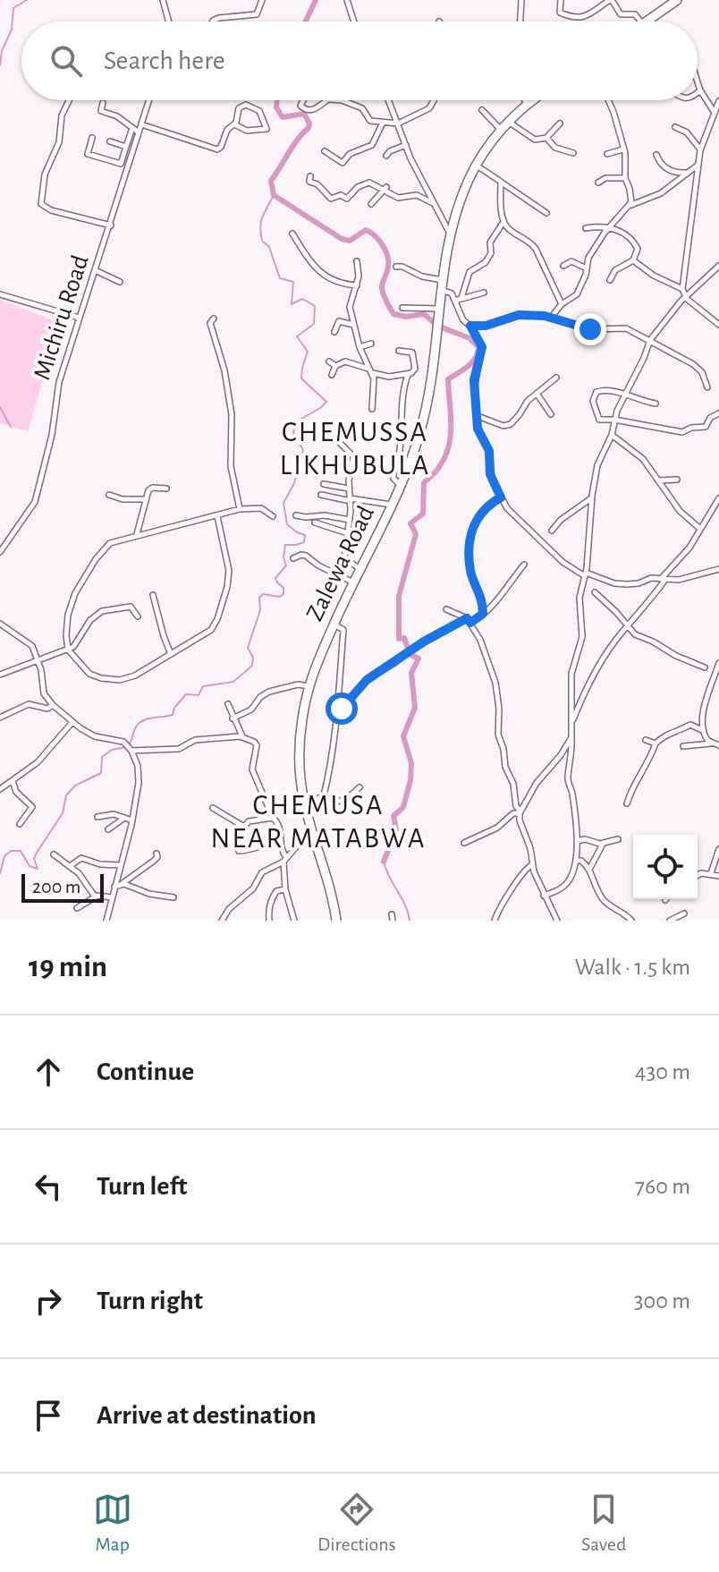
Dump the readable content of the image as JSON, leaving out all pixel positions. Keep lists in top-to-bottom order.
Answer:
{
  "streets": {
    "highway": ["Zalewa Road"],
    "street": ["Michiru Road"]
  },
  "districts": ["CHEMUSSA LIKHUBULA", "CHEMUSA NEAR MATABWA"],
  "scale_bar": "200 m",
  "page": {
    "search": "Search here",
    "scale": "200 m",
    "heading": ["19 min", "Walk · 1.5 km"],
    "list": [
      ["Continue", "430 m"],
      ["Turn left", "760 m"],
      ["Turn right", "300 m"],
      "Arrive at destination"
    ],
    "nav": ["Map", "Directions", "Saved"]
  }
}
